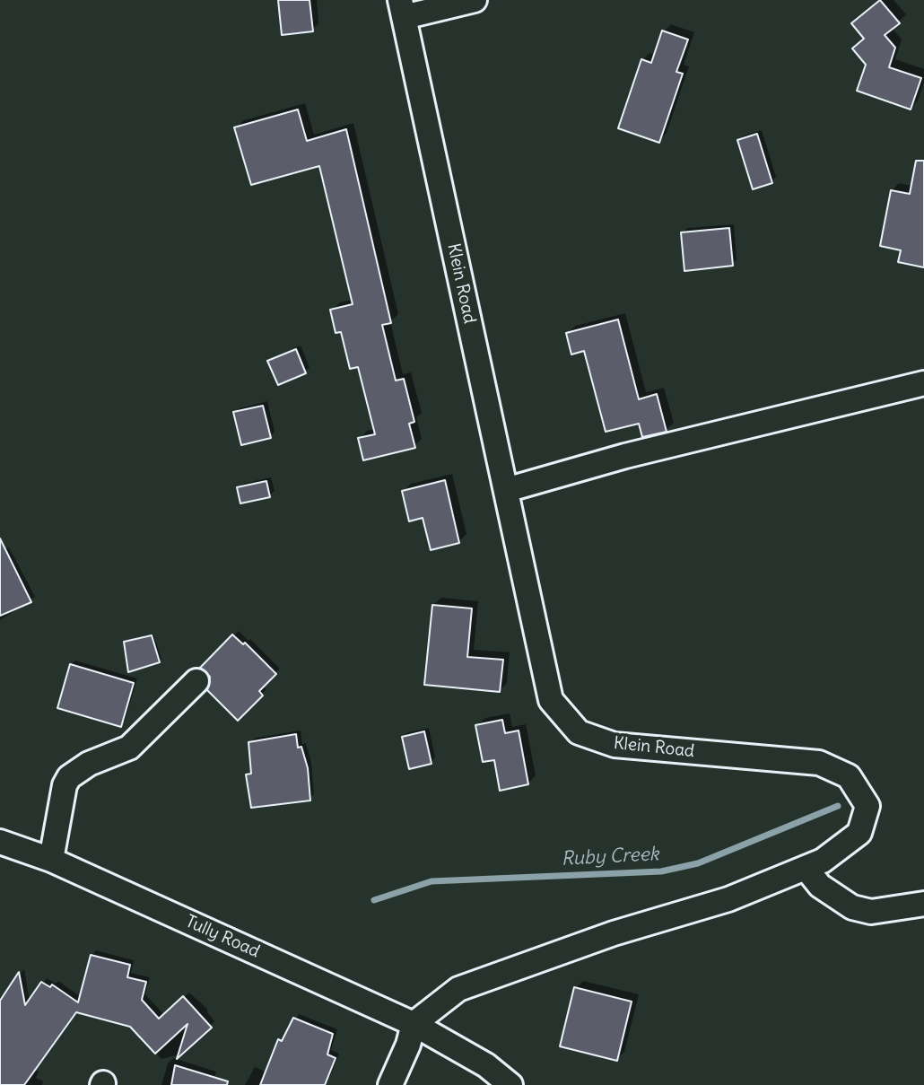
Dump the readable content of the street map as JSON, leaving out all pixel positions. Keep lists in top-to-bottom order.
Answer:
{
  "streets": {
    "street": ["Klein Road", "Tully Road"]
  },
  "crossings": [
    ["Klein Road", "Tully Road"]
  ],
  "water": ["Ruby Creek"]
}
